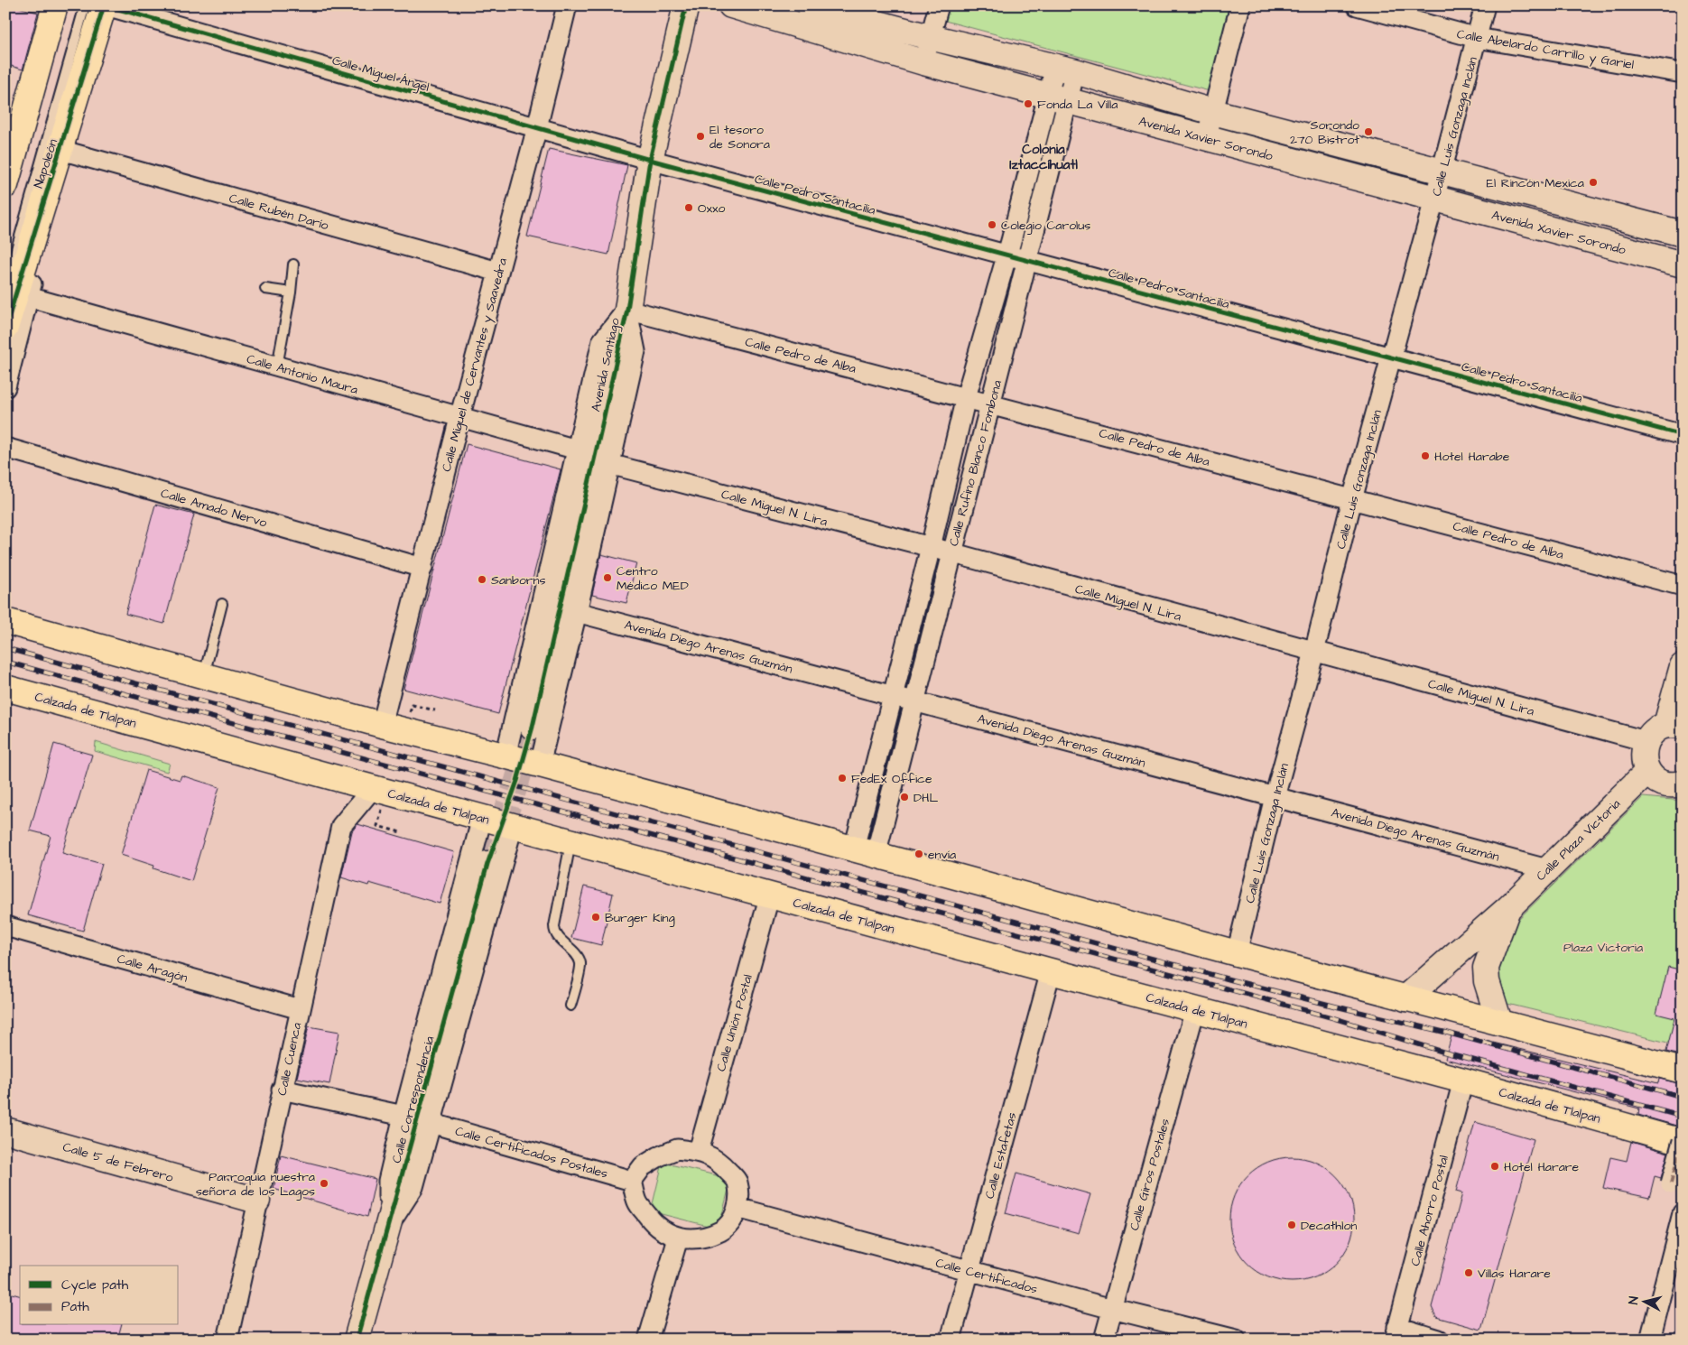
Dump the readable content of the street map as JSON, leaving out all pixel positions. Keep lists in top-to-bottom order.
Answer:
{
  "streets": {
    "main road": ["Napoleón", "Calzada de Tlalpan"],
    "street": [
      "Calle Abelardo Carrillo y Gariel",
      "Calle Miguel Ángel",
      "Calle Luis Gonzaga Inclán",
      "Avenida Xavier Sorondo",
      "Calle Pedro Santacilia",
      "Calle Rubén Darío",
      "Calle Pedro de Alba",
      "Calle Miguel de Cervantes y Saavedra",
      "Avenida Santiago",
      "Calle Antonio Maura",
      "Calle Rufino Blanco Fombona",
      "Calle Amado Nervo",
      "Calle Miguel N. Lira",
      "Avenida Diego Arenas Guzmán",
      "Calle Plaza Victoria",
      "Calle Aragón",
      "Calle Unión Postal",
      "Calle Cuenca",
      "Calle Correspondencia",
      "Calle Certificados Postales",
      "Calle Estafetas",
      "Calle 5 de Febrero",
      "Calle Giros Postales",
      "Calle Ahorro Postal",
      "Calle Certificados"
    ]
  },
  "crossings": [
    ["Calle Abelardo Carrillo y Gariel", "Calle Luis Gonzaga Inclán"],
    ["Calle Miguel Ángel", "Napoleón"],
    ["Calle Miguel Ángel", "Calle Pedro Santacilia"],
    ["Calle Miguel Ángel", "Calle Miguel de Cervantes y Saavedra"],
    ["Calle Miguel Ángel", "Avenida Santiago"],
    ["Calle Luis Gonzaga Inclán", "Avenida Xavier Sorondo"],
    ["Calle Luis Gonzaga Inclán", "Calle Pedro Santacilia"],
    ["Calle Luis Gonzaga Inclán", "Calle Pedro de Alba"],
    ["Calle Luis Gonzaga Inclán", "Calle Miguel N. Lira"],
    ["Calle Luis Gonzaga Inclán", "Avenida Diego Arenas Guzmán"],
    ["Avenida Xavier Sorondo", "Calle Rufino Blanco Fombona"],
    ["Napoleón", "Calle Rubén Darío"],
    ["Napoleón", "Calle Antonio Maura"],
    ["Calle Pedro Santacilia", "Avenida Santiago"],
    ["Calle Pedro Santacilia", "Calle Rufino Blanco Fombona"],
    ["Calle Rubén Darío", "Calle Miguel de Cervantes y Saavedra"],
    ["Calle Pedro de Alba", "Avenida Santiago"],
    ["Calle Pedro de Alba", "Calle Rufino Blanco Fombona"],
    ["Calle Miguel de Cervantes y Saavedra", "Calle Antonio Maura"],
    ["Calle Miguel de Cervantes y Saavedra", "Calle Amado Nervo"],
    ["Avenida Santiago", "Calle Antonio Maura"],
    ["Avenida Santiago", "Calle Miguel N. Lira"],
    ["Avenida Santiago", "Avenida Diego Arenas Guzmán"],
    ["Calle Rufino Blanco Fombona", "Calle Miguel N. Lira"],
    ["Calle Rufino Blanco Fombona", "Avenida Diego Arenas Guzmán"],
    ["Avenida Diego Arenas Guzmán", "Calle Plaza Victoria"],
    ["Calzada de Tlalpan", "Calle Unión Postal"],
    ["Calzada de Tlalpan", "Calle Cuenca"],
    ["Calzada de Tlalpan", "Calle Correspondencia"],
    ["Calzada de Tlalpan", "Calle Estafetas"],
    ["Calzada de Tlalpan", "Calle Giros Postales"],
    ["Calzada de Tlalpan", "Calle Ahorro Postal"],
    ["Calle Aragón", "Calle Cuenca"],
    ["Calle Unión Postal", "Calle Certificados Postales"],
    ["Calle Unión Postal", "Calle Certificados"],
    ["Calle Cuenca", "Calle 5 de Febrero"],
    ["Calle Correspondencia", "Calle Certificados Postales"],
    ["Calle Certificados Postales", "Calle Certificados"],
    ["Calle Estafetas", "Calle Certificados"],
    ["Calle Giros Postales", "Calle Certificados"]
  ],
  "districts": ["Colonia Iztaccíhuatl"],
  "parks": ["Plaza Victoria"],
  "places": [
    "Fonda La Villa",
    "Sorondo 270 Bistrot",
    "El tesoro de Sonora",
    "El Rincón Mexica",
    "Oxxo",
    "Colegio Carolus",
    "Hotel Harabe",
    "Centro Médico MED",
    "Sanborns",
    "FedEx Office",
    "DHL",
    "envía",
    "Burger King",
    "Hotel Harare",
    "Parroquia nuestra señora de los Lagos",
    "Decathlon",
    "Villas Harare"
  ],
  "legend": ["Cycle path", "Path"],
  "north": "left"
}
